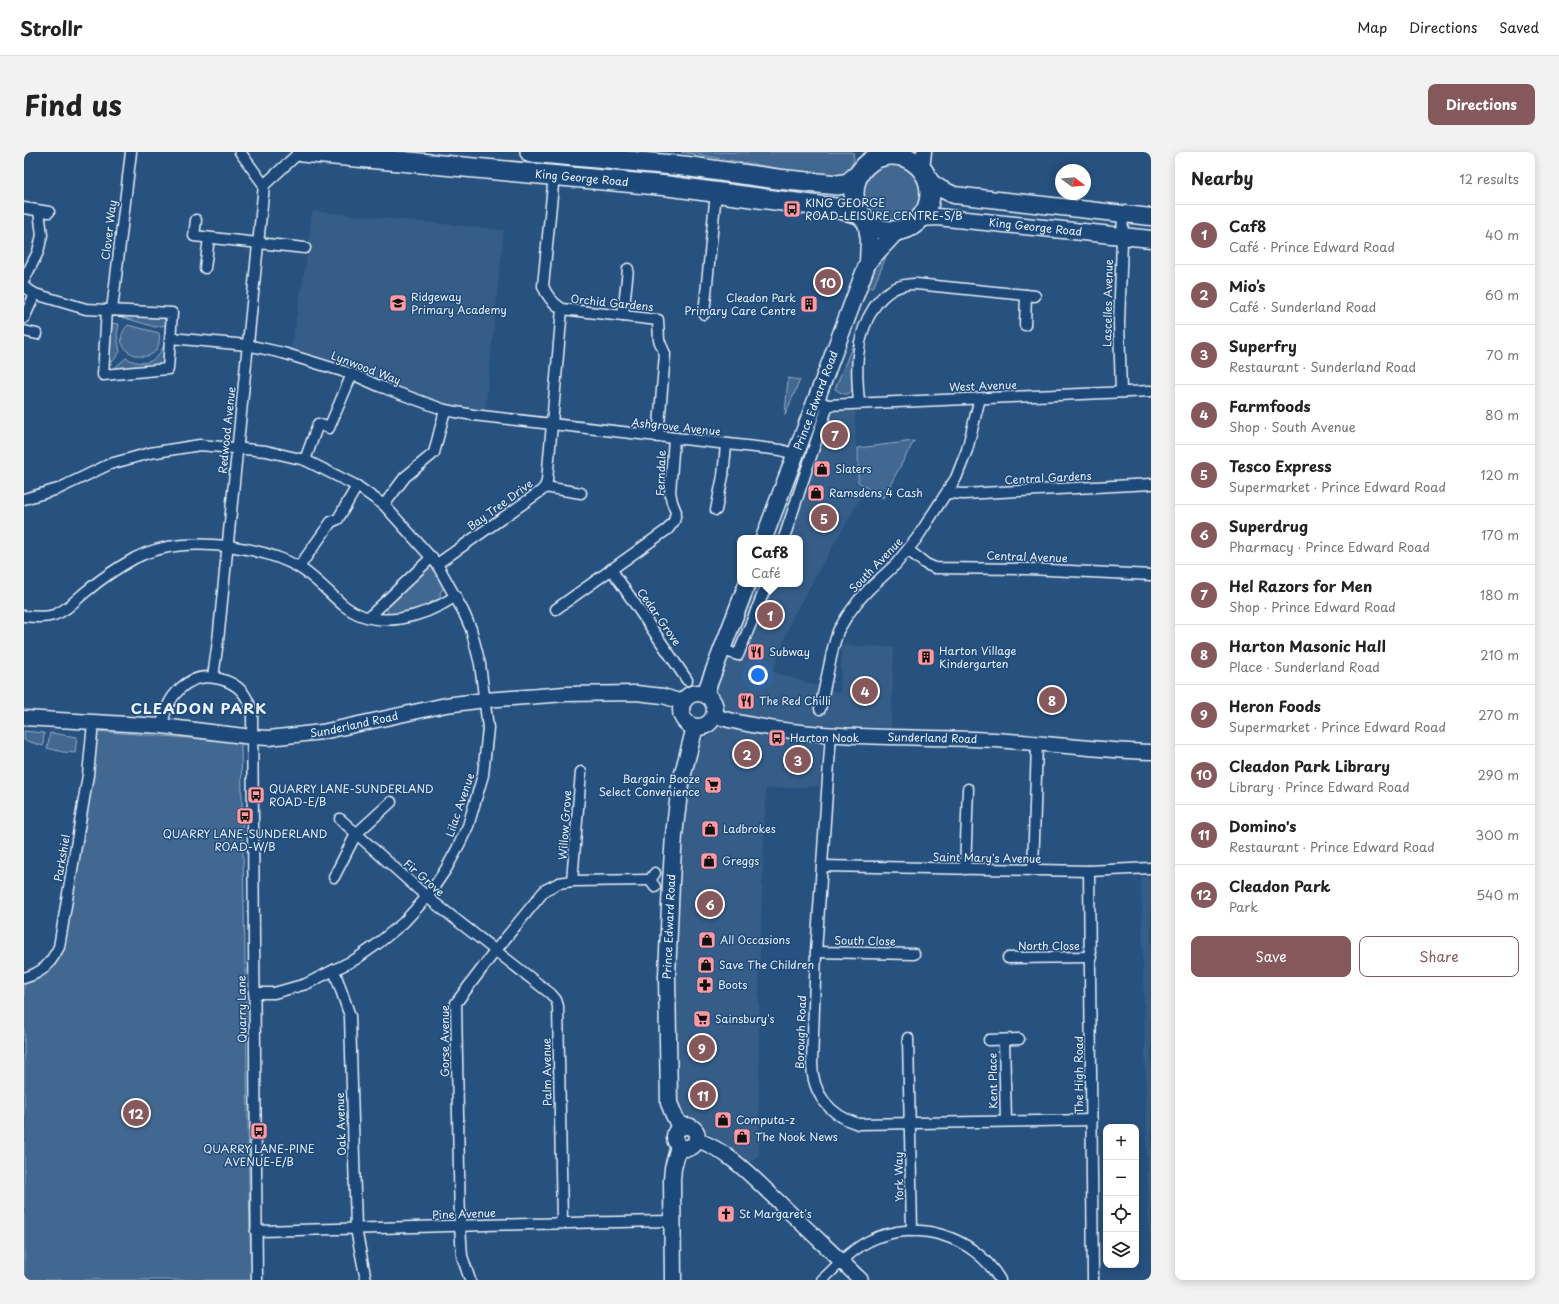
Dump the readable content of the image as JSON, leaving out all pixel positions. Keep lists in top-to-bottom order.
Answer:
{
  "streets": {
    "highway": ["King George Road"],
    "main road": ["Prince Edward Road"],
    "street": [
      "Clover Way",
      "Orchid Gardens",
      "Lascelles Avenue",
      "Lynwood Way",
      "West Avenue",
      "Ashgrove Avenue",
      "Redwood Avenue",
      "Ferndale",
      "Central Gardens",
      "Bay Tree Drive",
      "Central Avenue",
      "South Avenue",
      "Cedar Grove",
      "Sunderland Road",
      "Lilac Avenue",
      "Willow Grove",
      "Parkshiel",
      "Saint Mary's Avenue",
      "Fir Grove",
      "South Close",
      "North Close",
      "Quarry Lane",
      "Borough Road",
      "Gorse Avenue",
      "Palm Avenue",
      "The High Road",
      "Kent Place",
      "Oak Avenue",
      "York Way",
      "Pine Avenue"
    ]
  },
  "crossings": [
    ["King George Road", "Orchid Gardens"],
    ["King George Road", "Lascelles Avenue"],
    ["King George Road", "Prince Edward Road"],
    ["Orchid Gardens", "Ashgrove Avenue"],
    ["Orchid Gardens", "Bay Tree Drive"],
    ["Lascelles Avenue", "West Avenue"],
    ["Lynwood Way", "Ashgrove Avenue"],
    ["Lynwood Way", "Redwood Avenue"],
    ["Lynwood Way", "Bay Tree Drive"],
    ["West Avenue", "Prince Edward Road"],
    ["West Avenue", "South Avenue"],
    ["Prince Edward Road", "Ashgrove Avenue"],
    ["Prince Edward Road", "Sunderland Road"],
    ["Ashgrove Avenue", "Ferndale"],
    ["Ashgrove Avenue", "Bay Tree Drive"],
    ["Redwood Avenue", "Lilac Avenue"],
    ["Redwood Avenue", "Quarry Lane"],
    ["Ferndale", "Cedar Grove"],
    ["Central Gardens", "South Avenue"],
    ["Bay Tree Drive", "Lilac Avenue"],
    ["Central Avenue", "South Avenue"],
    ["Sunderland Road", "Lilac Avenue"],
    ["Sunderland Road", "Parkshiel"],
    ["Sunderland Road", "Quarry Lane"],
    ["Sunderland Road", "Borough Road"],
    ["Lilac Avenue", "Fir Grove"],
    ["Lilac Avenue", "Quarry Lane"],
    ["Lilac Avenue", "Oak Avenue"],
    ["Willow Grove", "Gorse Avenue"],
    ["Saint Mary's Avenue", "Borough Road"],
    ["Saint Mary's Avenue", "The High Road"],
    ["Fir Grove", "Gorse Avenue"],
    ["Fir Grove", "Palm Avenue"],
    ["South Close", "Borough Road"],
    ["North Close", "The High Road"],
    ["Quarry Lane", "Pine Avenue"],
    ["Borough Road", "The High Road"],
    ["Borough Road", "Kent Place"],
    ["Borough Road", "York Way"],
    ["Gorse Avenue", "Palm Avenue"],
    ["Gorse Avenue", "Pine Avenue"],
    ["Palm Avenue", "Pine Avenue"],
    ["Oak Avenue", "Pine Avenue"]
  ],
  "districts": ["CLEADON PARK"],
  "places": {
    "bus stop": [
      "KING GEORGE ROAD-LEISURE CENTRE-S/B",
      "Harton Nook",
      "QUARRY LANE-SUNDERLAND ROAD-E/B",
      "QUARRY LANE-SUNDERLAND ROAD-W/B",
      "QUARRY LANE-PINE AVENUE-E/B"
    ],
    "school or university": ["Ridgeway Primary Academy"],
    "building": ["Cleadon Park Primary Care Centre", "Harton Village Kindergarten"],
    "shop": [
      "Slaters",
      "Ramsdens 4 Cash",
      "Ladbrokes",
      "Greggs",
      "All Occasions",
      "Save The Children",
      "Computa-z",
      "The Nook News"
    ],
    "restaurant": ["Subway", "The Red Chilli"],
    "supermarket": ["Bargain Booze Select Convenience", "Sainsbury's"],
    "pharmacy": ["Boots"],
    "church": ["St Margaret's"]
  },
  "north": "right",
  "page": {
    "header": "Strollr",
    "nav": ["Map", "Directions", "Saved"],
    "title": "Find us",
    "buttons": [
      "Directions",
      ["Save", "Share"]
    ],
    "heading": ["Nearby", "12 results"],
    "list": [
      {
        "mark": "1",
        "name": "Caf8",
        "note": "Café · Prince Edward Road",
        "value": "40 m"
      },
      {
        "mark": "2",
        "name": "Mio’s",
        "note": "Café · Sunderland Road",
        "value": "60 m"
      },
      {
        "mark": "3",
        "name": "Superfry",
        "note": "Restaurant · Sunderland Road",
        "value": "70 m"
      },
      {
        "mark": "4",
        "name": "Farmfoods",
        "note": "Shop · South Avenue",
        "value": "80 m"
      },
      {
        "mark": "5",
        "name": "Tesco Express",
        "note": "Supermarket · Prince Edward Road",
        "value": "120 m"
      },
      {
        "mark": "6",
        "name": "Superdrug",
        "note": "Pharmacy · Prince Edward Road",
        "value": "170 m"
      },
      {
        "mark": "7",
        "name": "Hel Razors for Men",
        "note": "Shop · Prince Edward Road",
        "value": "180 m"
      },
      {
        "mark": "8",
        "name": "Harton Masonic Hall",
        "note": "Place · Sunderland Road",
        "value": "210 m"
      },
      {
        "mark": "9",
        "name": "Heron Foods",
        "note": "Supermarket · Prince Edward Road",
        "value": "270 m"
      },
      {
        "mark": "10",
        "name": "Cleadon Park Library",
        "note": "Library · Prince Edward Road",
        "value": "290 m"
      },
      {
        "mark": "11",
        "name": "Domino's",
        "note": "Restaurant · Prince Edward Road",
        "value": "300 m"
      },
      {
        "mark": "12",
        "name": "Cleadon Park",
        "note": "Park",
        "value": "540 m"
      }
    ],
    "pins": [
      "10",
      "7",
      "5",
      "1",
      "4",
      "8",
      "2",
      "3",
      "6",
      "9",
      "11",
      "12"
    ],
    "popup": ["Caf8", "Café"],
    "map_buttons": ["+", "−"]
  }
}
